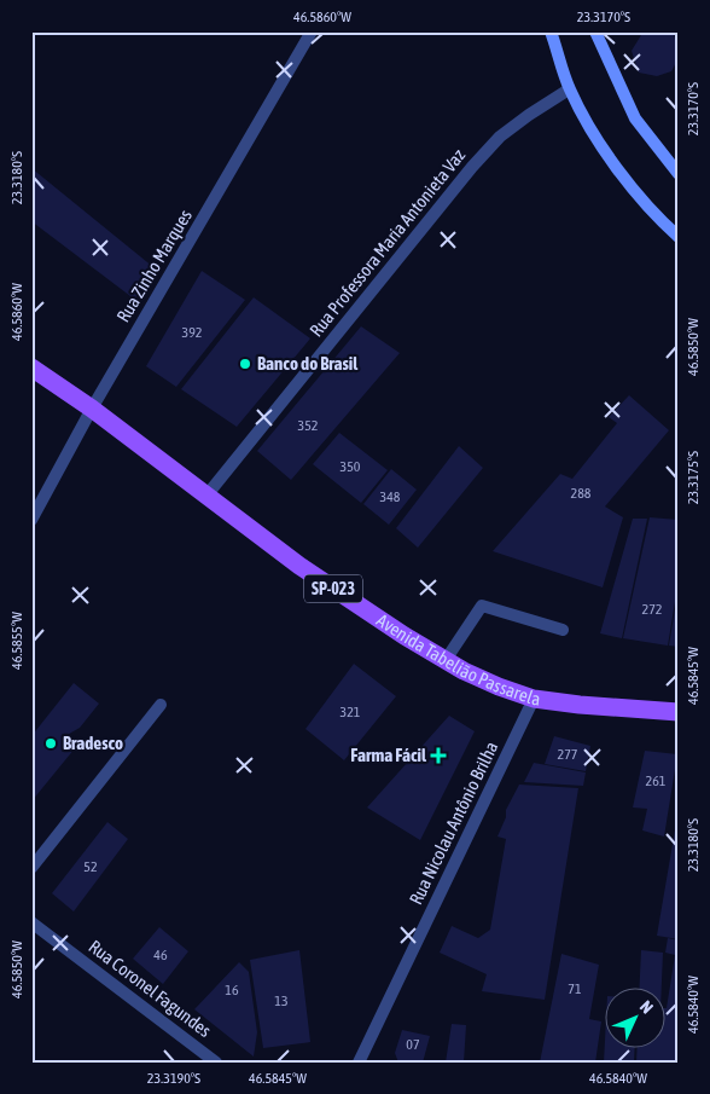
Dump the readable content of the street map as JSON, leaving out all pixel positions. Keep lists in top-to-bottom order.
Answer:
{
  "streets": {
    "main road": ["SP-023", "Avenida Tabelião Passarela"],
    "street": [
      "Rua Professora Maria Antonieta Vaz",
      "Rua Zinho Marques",
      "Rua Nicolau Antônio Brilha",
      "Rua Coronel Fagundes"
    ]
  },
  "crossings": [
    ["Rua Professora Maria Antonieta Vaz", "Avenida Tabelião Passarela"],
    ["Rua Zinho Marques", "Avenida Tabelião Passarela"],
    ["Avenida Tabelião Passarela", "Rua Nicolau Antônio Brilha"]
  ],
  "places": {
    "other": ["Banco do Brasil", "Bradesco"],
    "health": ["Farma Fácil"]
  },
  "house_numbers": [
    "392",
    "352",
    "350",
    "288",
    "348",
    "272",
    "321",
    "277",
    "261",
    "52",
    "46",
    "71",
    "16",
    "13",
    "07"
  ],
  "north": "top right",
  "coordinates": [
    "46.5860°W",
    "23.3170°S",
    "23.3180°S",
    "46.5850°W",
    "23.3175°S",
    "46.5855°W",
    "46.5845°W",
    "46.5840°W",
    "23.3190°S"
  ]
}
